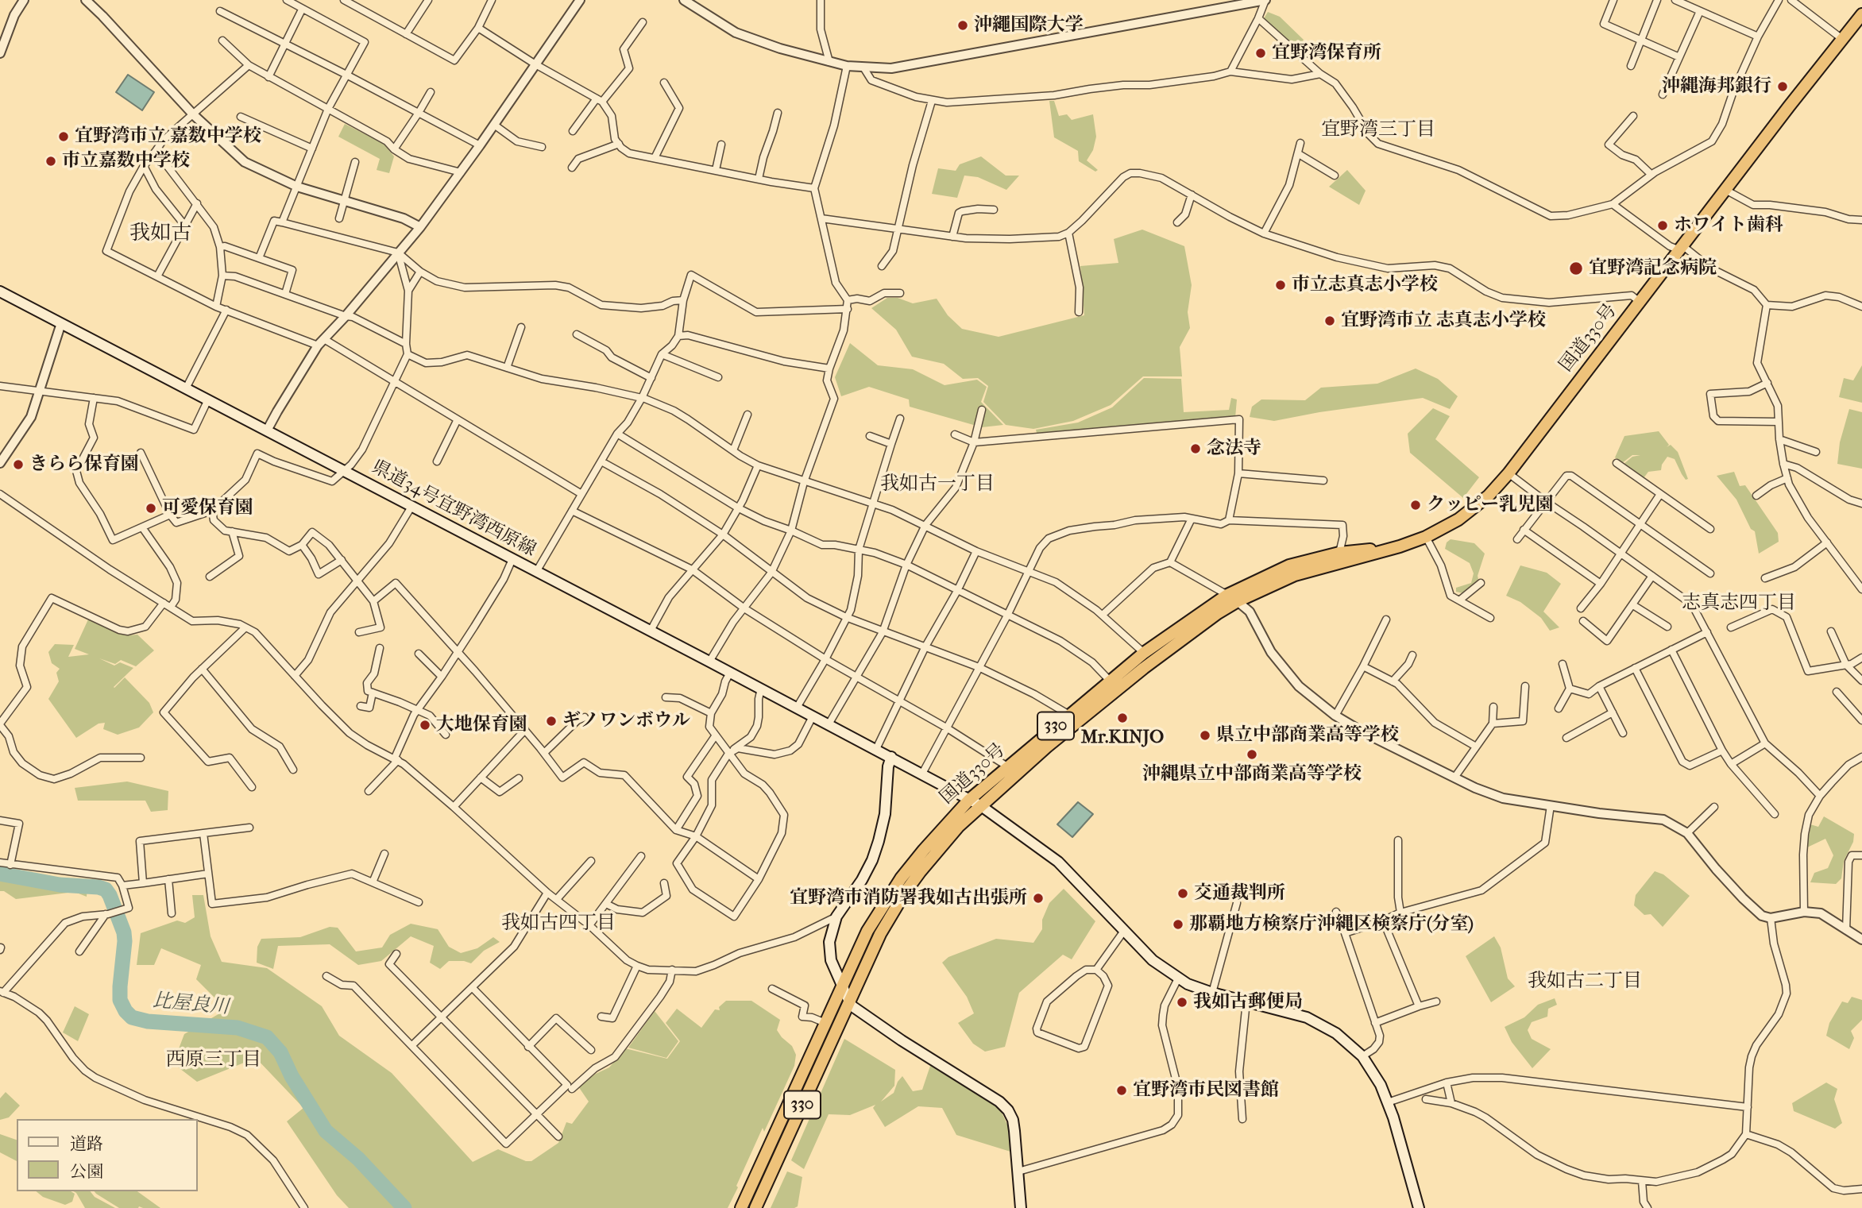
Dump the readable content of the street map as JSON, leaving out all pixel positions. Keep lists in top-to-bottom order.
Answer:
{
  "streets": {
    "highway": ["国道330号", "330"],
    "main road": ["県道34号宜野湾西原線"]
  },
  "crossings": [
    ["国道330号", "県道34号宜野湾西原線"]
  ],
  "districts": [
    "宜野湾三丁目",
    "我如古",
    "我如古一丁目",
    "志真志四丁目",
    "我如古四丁目",
    "我如古二丁目",
    "西原三丁目"
  ],
  "water": ["比屋良川"],
  "places": [
    "沖繩国際大学",
    "宜野湾保育所",
    "沖縄海邦銀行",
    "宜野湾市立 嘉数中学校",
    "市立嘉数中学校",
    "ホワイト歯科",
    "宜野湾記念病院",
    "市立志真志小学校",
    "宜野湾市立 志真志小学校",
    "念法寺",
    "きらら保育園",
    "クッピー乳児園",
    "可愛保育園",
    "Mr.KINJO",
    "ギノワンボウル",
    "大地保育園",
    "県立中部商業高等学校",
    "沖縄県立中部商業高等学校",
    "交通裁判所",
    "宜野湾市消防署我如古出張所",
    "那覇地方検察庁沖縄区検察庁(分室)",
    "我如古郵便局",
    "宜野湾市民図書館"
  ],
  "legend": ["道路", "公園"]
}
